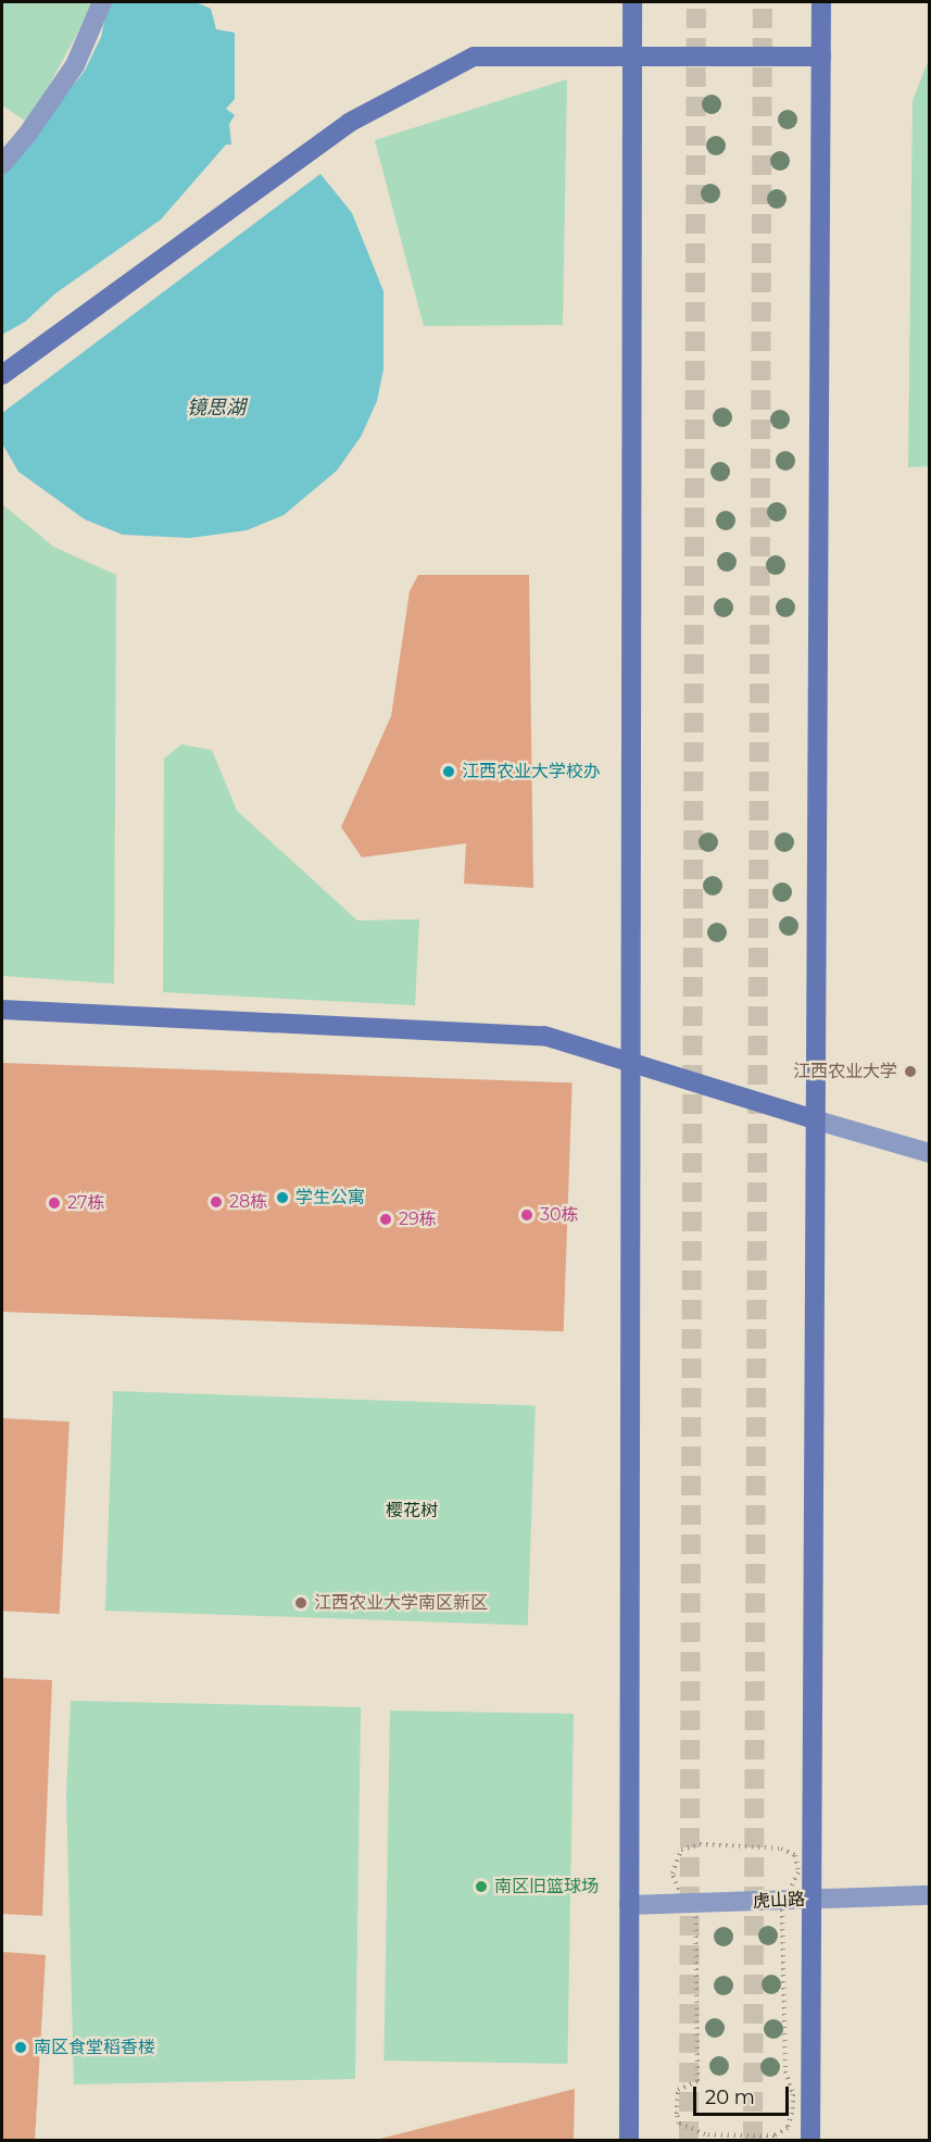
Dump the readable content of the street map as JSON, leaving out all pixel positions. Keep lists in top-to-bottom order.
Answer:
{
  "streets": {
    "lane": ["虎山路"]
  },
  "water": ["镜思湖"],
  "parks": ["樱花树"],
  "places": [
    "江西农业大学校办",
    "江西农业大学",
    "学生公寓",
    "28栋",
    "27栋",
    "30栋",
    "29栋",
    "江西农业大学南区新区",
    "南区旧篮球场",
    "南区食堂稻香楼"
  ],
  "scale_bar": "20 m"
}
